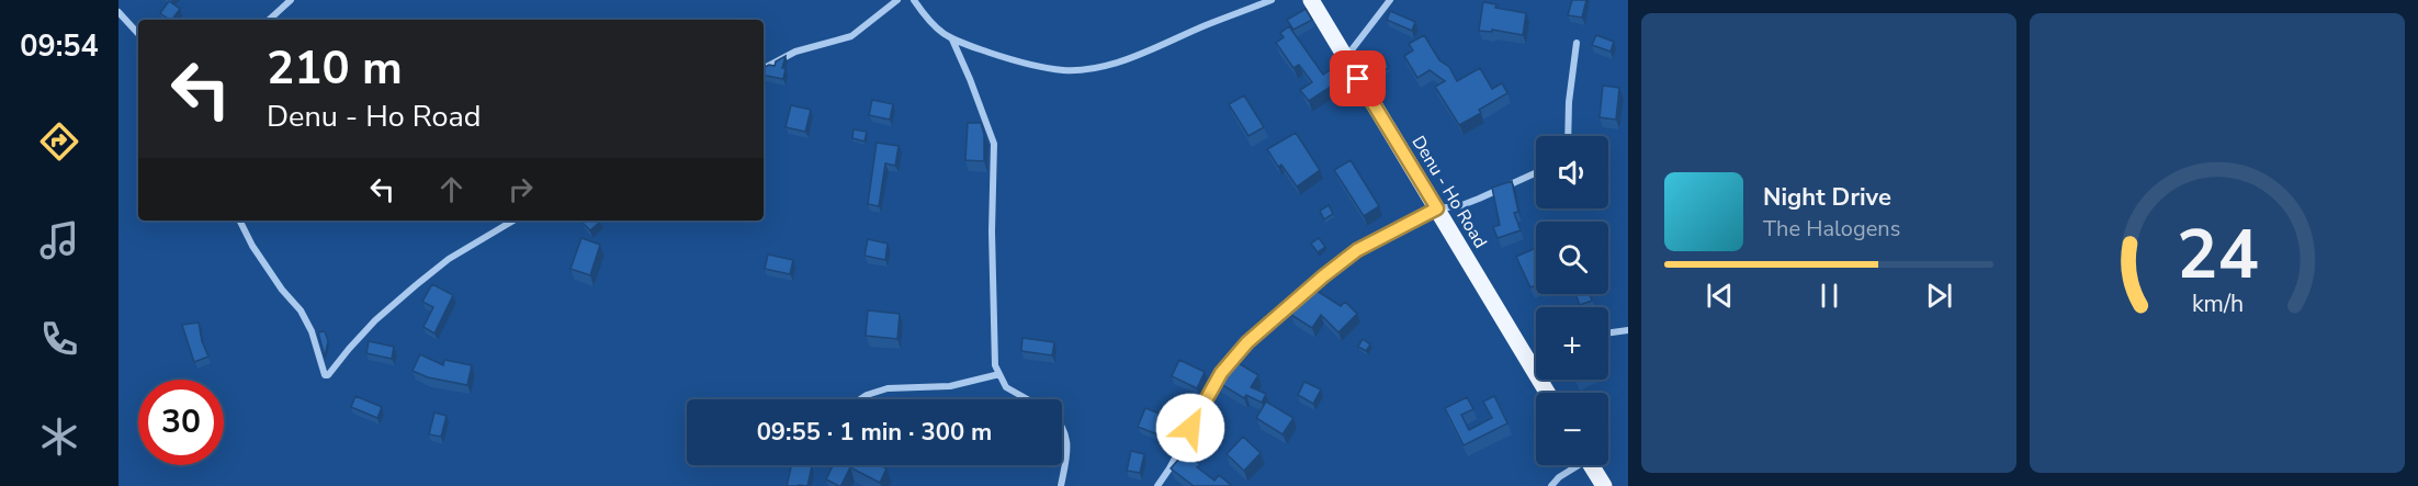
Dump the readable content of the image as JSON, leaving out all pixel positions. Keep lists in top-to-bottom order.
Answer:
{
  "streets": {
    "main road": ["Denu - Ho Road"]
  },
  "page": {
    "tabs": "09:54",
    "turn": ["210 m", "Denu - Ho Road"],
    "map_buttons": ["+", "−"],
    "song": ["Night Drive", "The Halogens"],
    "limit": "30",
    "trip": "09:55 · 1 min · 300 m",
    "gauge": ["24", "km/h"]
  }
}
